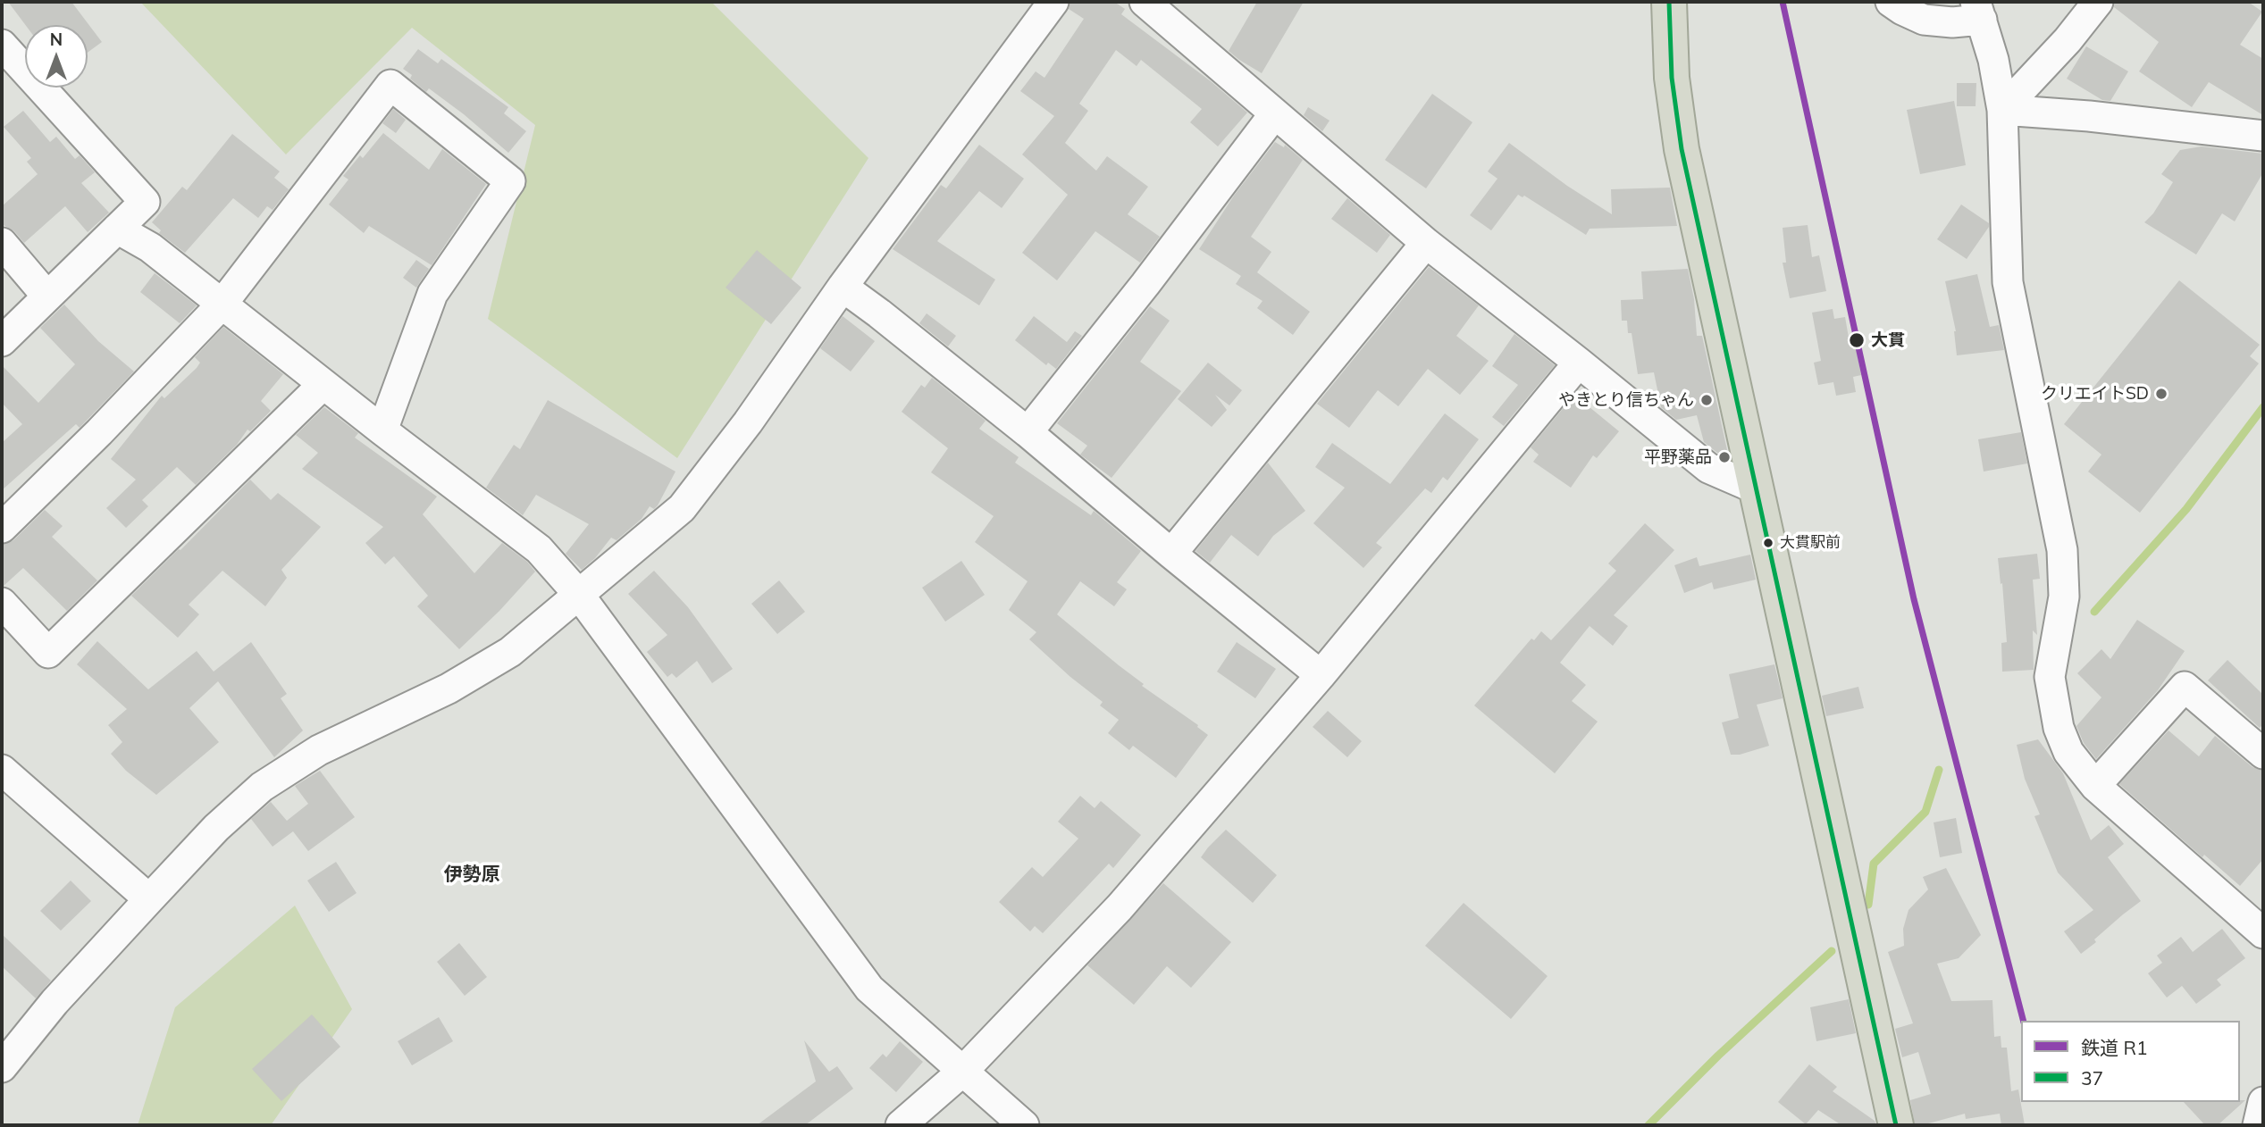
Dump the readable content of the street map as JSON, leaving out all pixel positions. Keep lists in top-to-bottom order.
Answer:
{
  "districts": ["伊勢原"],
  "places": [
    "大貫",
    "クリエイトSD",
    "やきとり信ちゃん",
    "平野薬品",
    "大貫駅前"
  ],
  "lines": ["rail line R1", "transit line 37"],
  "legend": ["鉄道 R1", "37"],
  "north": "top"
}
